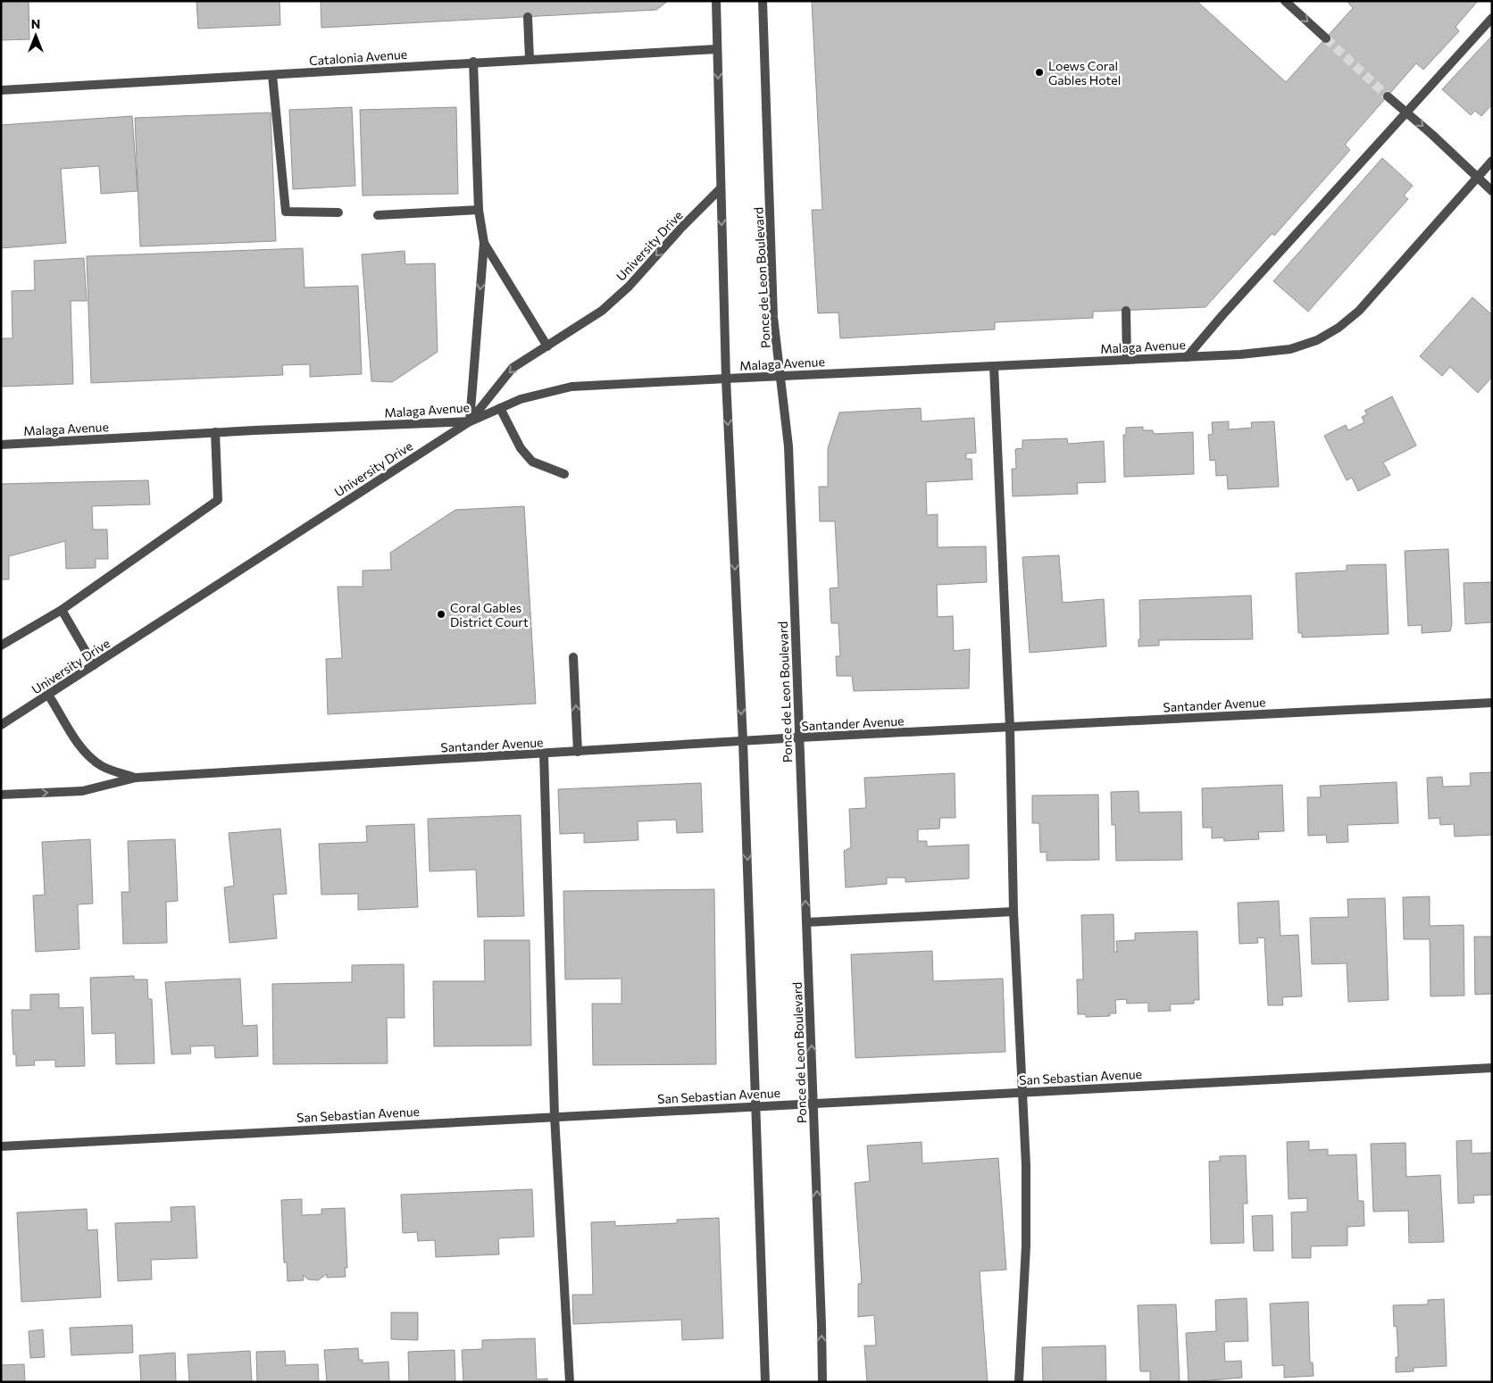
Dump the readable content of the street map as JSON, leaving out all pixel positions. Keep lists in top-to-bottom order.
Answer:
{
  "streets": {
    "street": [
      "Catalonia Avenue",
      "University Drive",
      "Ponce de Leon Boulevard",
      "Malaga Avenue",
      "Santander Avenue",
      "San Sebastian Avenue"
    ]
  },
  "crossings": [
    ["University Drive", "Malaga Avenue"],
    ["University Drive", "Santander Avenue"],
    ["Ponce de Leon Boulevard", "Malaga Avenue"],
    ["Ponce de Leon Boulevard", "Santander Avenue"],
    ["Ponce de Leon Boulevard", "San Sebastian Avenue"]
  ],
  "one_way": ["University Drive"],
  "places": ["Loews Coral Gables Hotel", "Coral Gables District Court"],
  "north": "top"
}
